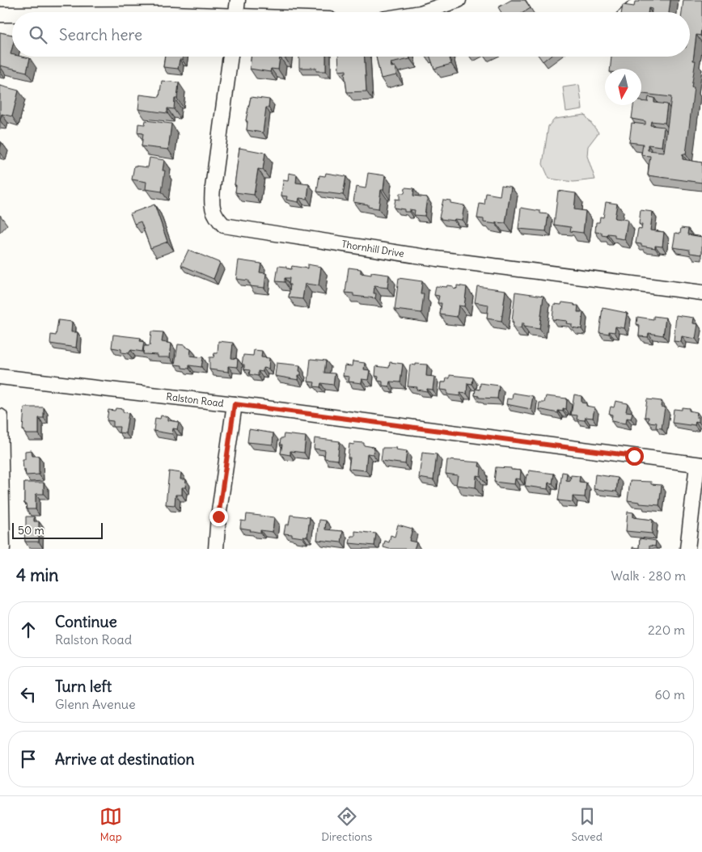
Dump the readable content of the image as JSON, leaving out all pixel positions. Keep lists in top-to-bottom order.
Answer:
{
  "streets": {
    "street": ["Thornhill Drive", "Ralston Road"]
  },
  "scale_bar": "50 m",
  "north": "bottom",
  "page": {
    "search": "Search here",
    "scale": "50 m",
    "heading": ["4 min", "Walk · 280 m"],
    "list": [
      ["Continue", "Ralston Road", "220 m"],
      ["Turn left", "Glenn Avenue", "60 m"],
      "Arrive at destination"
    ],
    "nav": ["Map", "Directions", "Saved"]
  }
}
